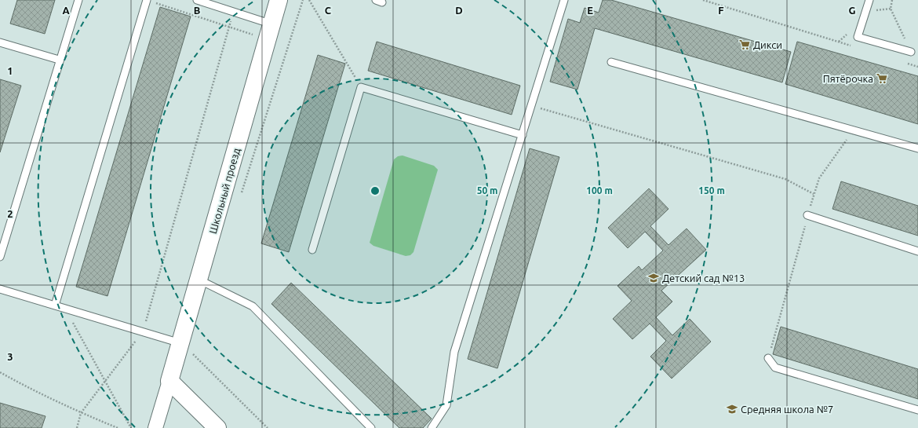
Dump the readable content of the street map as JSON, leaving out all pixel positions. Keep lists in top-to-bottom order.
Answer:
{
  "streets": {
    "main road": ["Школьный проезд"]
  },
  "places": {
    "supermarket": ["Дикси", "Пятёрочка"],
    "school or university": ["Детский сад №13", "Средняя школа №7"]
  },
  "grid": {
    "columns": [
      "A",
      "B",
      "C",
      "D",
      "E",
      "F",
      "G"
    ],
    "rows": ["1", "2", "3"]
  },
  "rings": ["50 m", "100 m", "150 m"]
}
